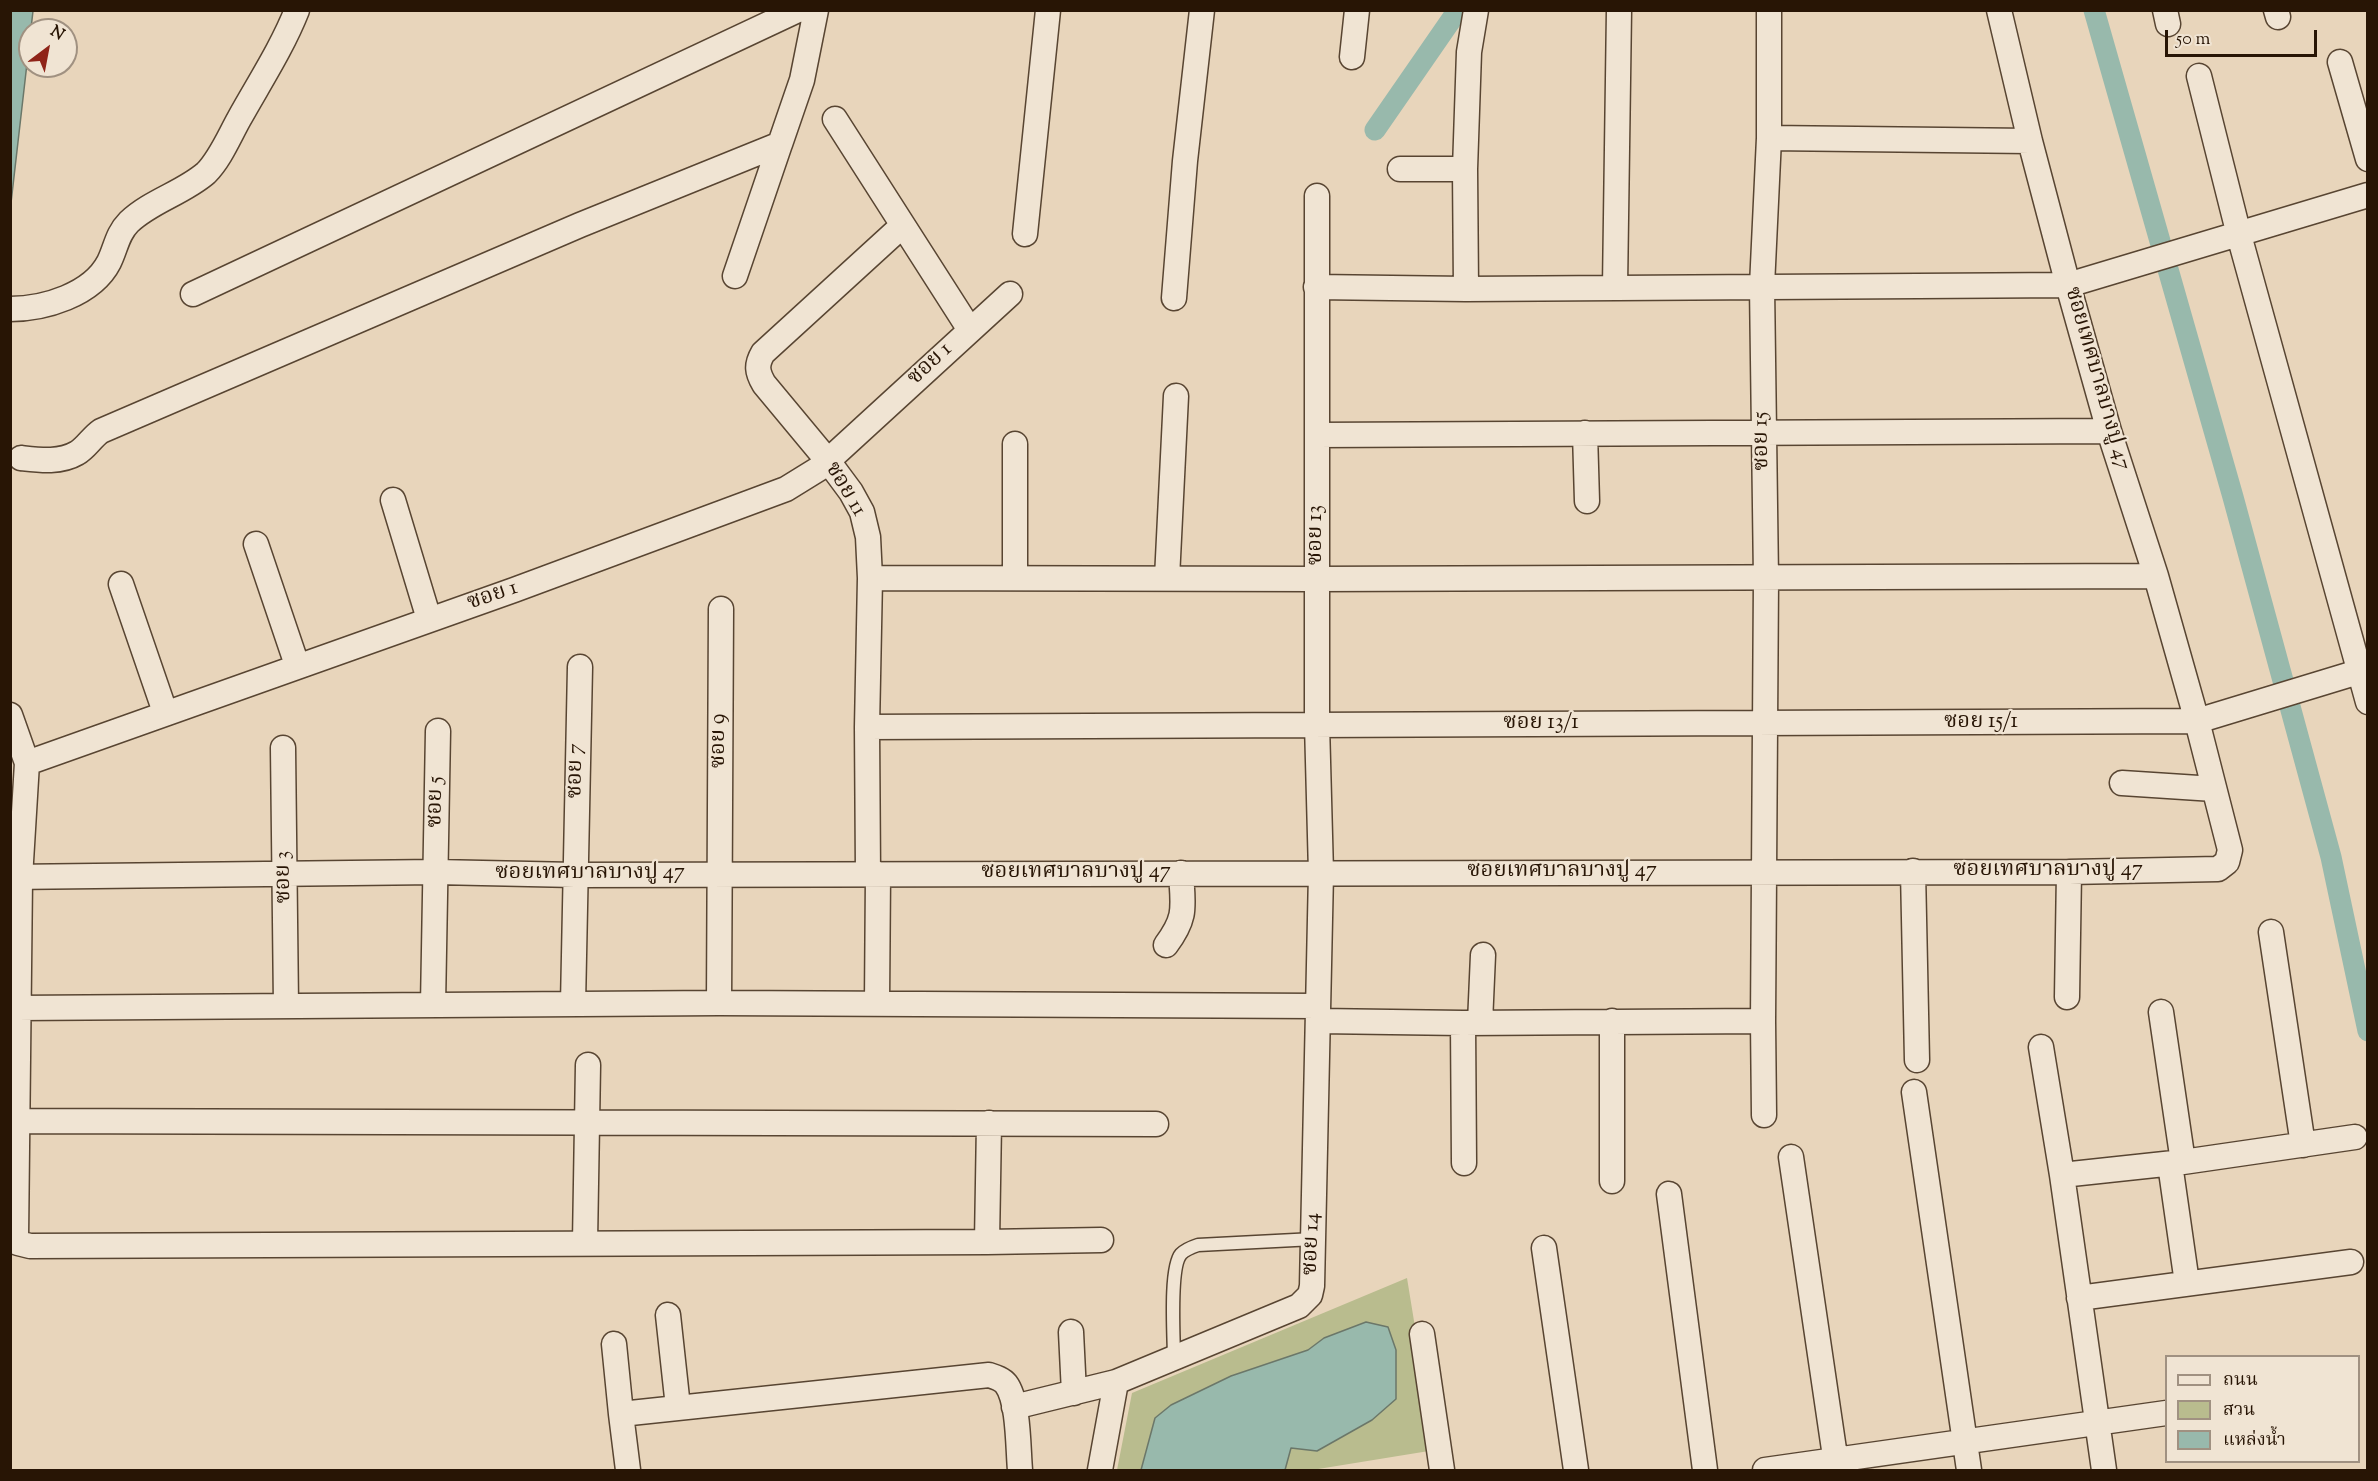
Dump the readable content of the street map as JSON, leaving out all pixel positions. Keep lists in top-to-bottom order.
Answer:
{
  "streets": {
    "street": [
      "ซอย 1",
      "ซอยเทศบาลบางปู 47",
      "ซอย 15",
      "ซอย 11",
      "ซอย 13",
      "ซอย 15/1",
      "ซอย 13/1",
      "ซอย 9",
      "ซอย 7",
      "ซอย 5",
      "ซอย 3",
      "ซอย 14"
    ]
  },
  "crossings": [
    ["ซอย 1", "ซอย 11"],
    ["ซอยเทศบาลบางปู 47", "ซอย 15"],
    ["ซอยเทศบาลบางปู 47", "ซอย 11"],
    ["ซอยเทศบาลบางปู 47", "ซอย 13"],
    ["ซอยเทศบาลบางปู 47", "ซอย 15/1"],
    ["ซอยเทศบาลบางปู 47", "ซอย 9"],
    ["ซอยเทศบาลบางปู 47", "ซอย 7"],
    ["ซอยเทศบาลบางปู 47", "ซอย 5"],
    ["ซอยเทศบาลบางปู 47", "ซอย 3"],
    ["ซอยเทศบาลบางปู 47", "ซอย 14"],
    ["ซอย 15", "ซอย 15/1"],
    ["ซอย 15", "ซอย 13/1"],
    ["ซอย 11", "ซอย 13/1"],
    ["ซอย 13", "ซอย 13/1"],
    ["ซอย 13", "ซอย 14"],
    ["ซอย 15/1", "ซอย 13/1"]
  ],
  "legend": ["ถนน", "สวน", "แหล่งน้ำ"],
  "scale_bar": "50 m",
  "north": "top right"
}
